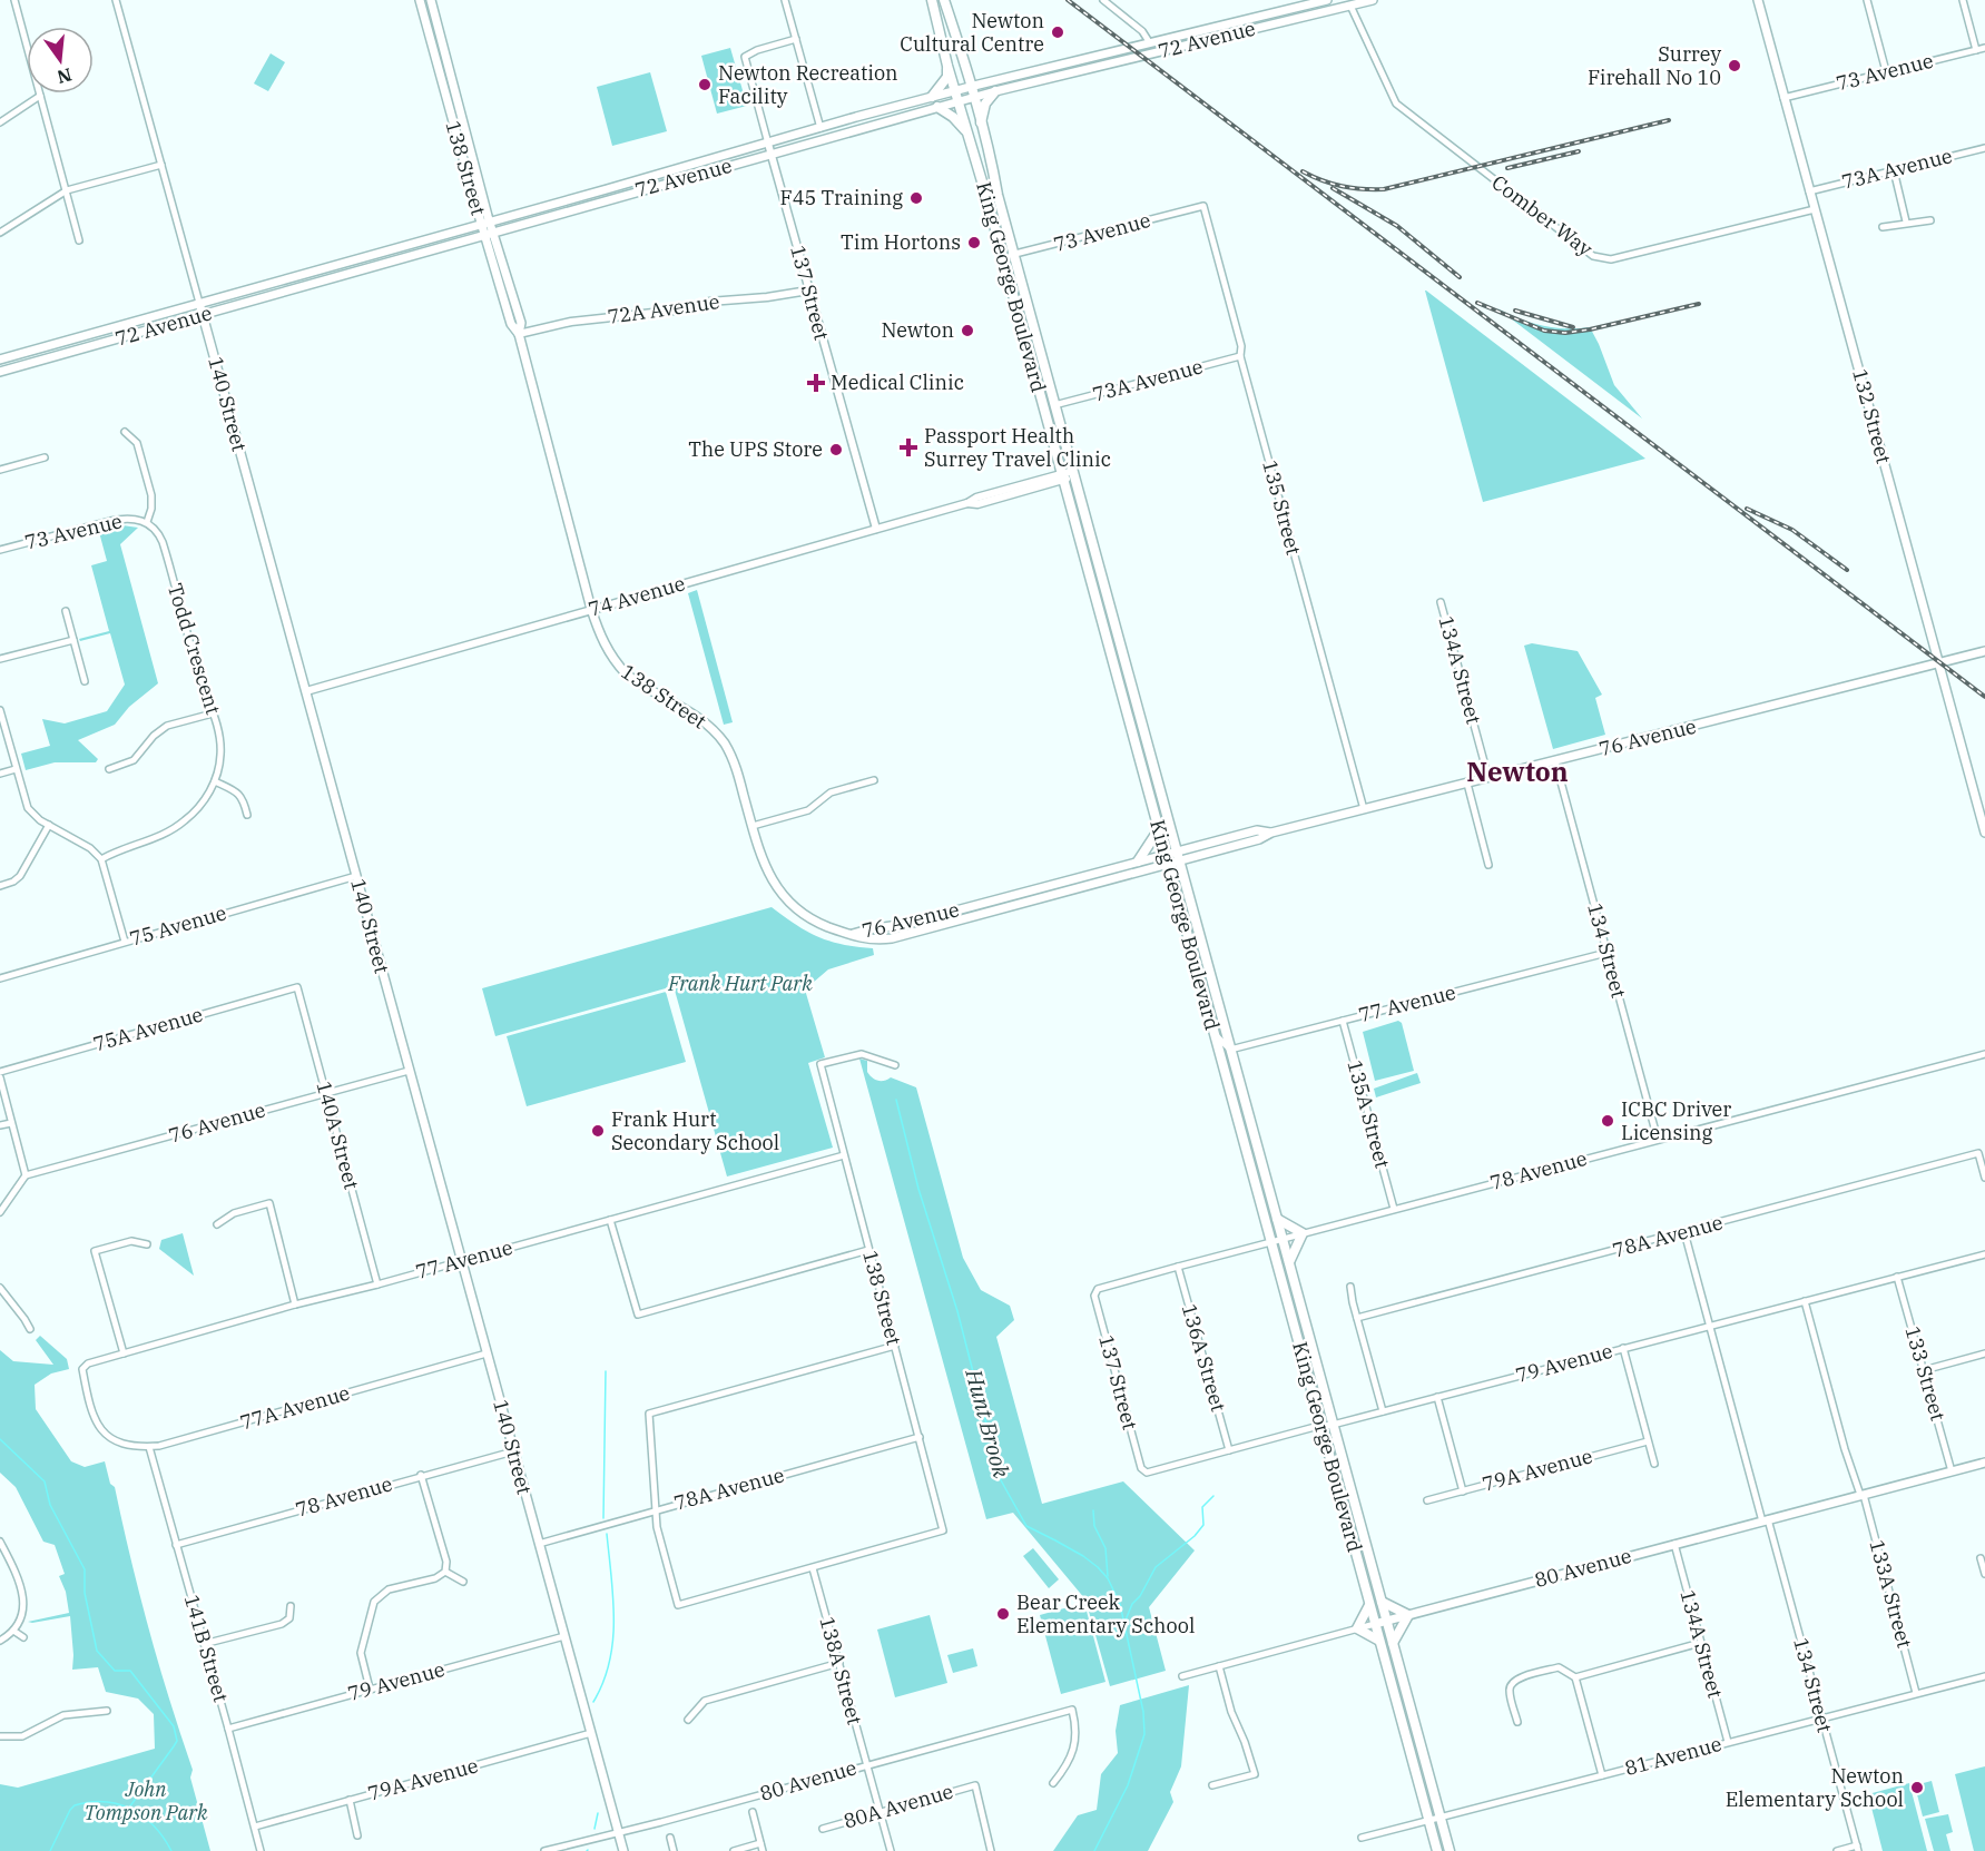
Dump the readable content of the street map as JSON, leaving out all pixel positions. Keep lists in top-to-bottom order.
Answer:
{
  "streets": {
    "main road": [
      "72 Avenue",
      "138 Street",
      "King George Boulevard",
      "140 Street",
      "132 Street",
      "76 Avenue",
      "80 Avenue"
    ],
    "street": [
      "73 Avenue",
      "73A Avenue",
      "Comber Way",
      "137 Street",
      "72A Avenue",
      "135 Street",
      "74 Avenue",
      "Todd Crescent",
      "134A Street",
      "75 Avenue",
      "134 Street",
      "77 Avenue",
      "75A Avenue",
      "135A Street",
      "140A Street",
      "78 Avenue",
      "78A Avenue",
      "136A Street",
      "79 Avenue",
      "133 Street",
      "77A Avenue",
      "79A Avenue",
      "133A Street",
      "141B Street",
      "138A Street",
      "81 Avenue",
      "80A Avenue"
    ]
  },
  "crossings": [
    ["72 Avenue", "138 Street"],
    ["72 Avenue", "Comber Way"],
    ["72 Avenue", "King George Boulevard"],
    ["72 Avenue", "137 Street"],
    ["72 Avenue", "140 Street"],
    ["73 Avenue", "King George Boulevard"],
    ["73 Avenue", "132 Street"],
    ["73 Avenue", "135 Street"],
    ["73 Avenue", "Todd Crescent"],
    ["138 Street", "72A Avenue"],
    ["138 Street", "74 Avenue"],
    ["138 Street", "76 Avenue"],
    ["138 Street", "77 Avenue"],
    ["138 Street", "78A Avenue"],
    ["138 Street", "138A Street"],
    ["73A Avenue", "King George Boulevard"],
    ["73A Avenue", "132 Street"],
    ["73A Avenue", "135 Street"],
    ["Comber Way", "132 Street"],
    ["King George Boulevard", "74 Avenue"],
    ["King George Boulevard", "76 Avenue"],
    ["King George Boulevard", "77 Avenue"],
    ["King George Boulevard", "78 Avenue"],
    ["King George Boulevard", "79 Avenue"],
    ["King George Boulevard", "80 Avenue"],
    ["King George Boulevard", "81 Avenue"],
    ["137 Street", "72A Avenue"],
    ["137 Street", "74 Avenue"],
    ["137 Street", "78 Avenue"],
    ["137 Street", "79 Avenue"],
    ["140 Street", "74 Avenue"],
    ["140 Street", "76 Avenue"],
    ["140 Street", "75 Avenue"],
    ["140 Street", "77 Avenue"],
    ["140 Street", "78 Avenue"],
    ["140 Street", "78A Avenue"],
    ["140 Street", "79 Avenue"],
    ["140 Street", "77A Avenue"],
    ["140 Street", "79A Avenue"],
    ["140 Street", "80 Avenue"],
    ["132 Street", "76 Avenue"],
    ["135 Street", "76 Avenue"],
    ["134A Street", "76 Avenue"],
    ["134A Street", "80 Avenue"],
    ["134A Street", "81 Avenue"],
    ["76 Avenue", "134 Street"],
    ["76 Avenue", "140A Street"],
    ["134 Street", "77 Avenue"],
    ["134 Street", "78 Avenue"],
    ["134 Street", "78A Avenue"],
    ["134 Street", "79 Avenue"],
    ["134 Street", "80 Avenue"],
    ["134 Street", "81 Avenue"],
    ["77 Avenue", "135A Street"],
    ["77 Avenue", "140A Street"],
    ["77 Avenue", "77A Avenue"],
    ["75A Avenue", "140A Street"],
    ["135A Street", "78 Avenue"],
    ["78 Avenue", "136A Street"],
    ["78 Avenue", "141B Street"],
    ["136A Street", "79 Avenue"],
    ["79 Avenue", "133 Street"],
    ["79 Avenue", "133A Street"],
    ["79 Avenue", "141B Street"],
    ["133 Street", "80 Avenue"],
    ["77A Avenue", "141B Street"],
    ["79A Avenue", "141B Street"],
    ["80 Avenue", "133A Street"],
    ["80 Avenue", "138A Street"],
    ["133A Street", "81 Avenue"],
    ["138A Street", "80A Avenue"]
  ],
  "districts": ["Newton"],
  "water": ["Hunt Brook"],
  "parks": ["Frank Hurt Park", "John Tompson Park"],
  "places": {
    "other": [
      "Newton Cultural Centre",
      "Surrey Firehall No 10",
      "Newton Recreation Facility",
      "F45 Training",
      "Tim Hortons",
      "Newton",
      "The UPS Store",
      "ICBC Driver Licensing",
      "Frank Hurt Secondary School",
      "Bear Creek Elementary School",
      "Newton Elementary School"
    ],
    "health": ["Medical Clinic", "Passport Health Surrey Travel Clinic"]
  },
  "north": "bottom"
}
